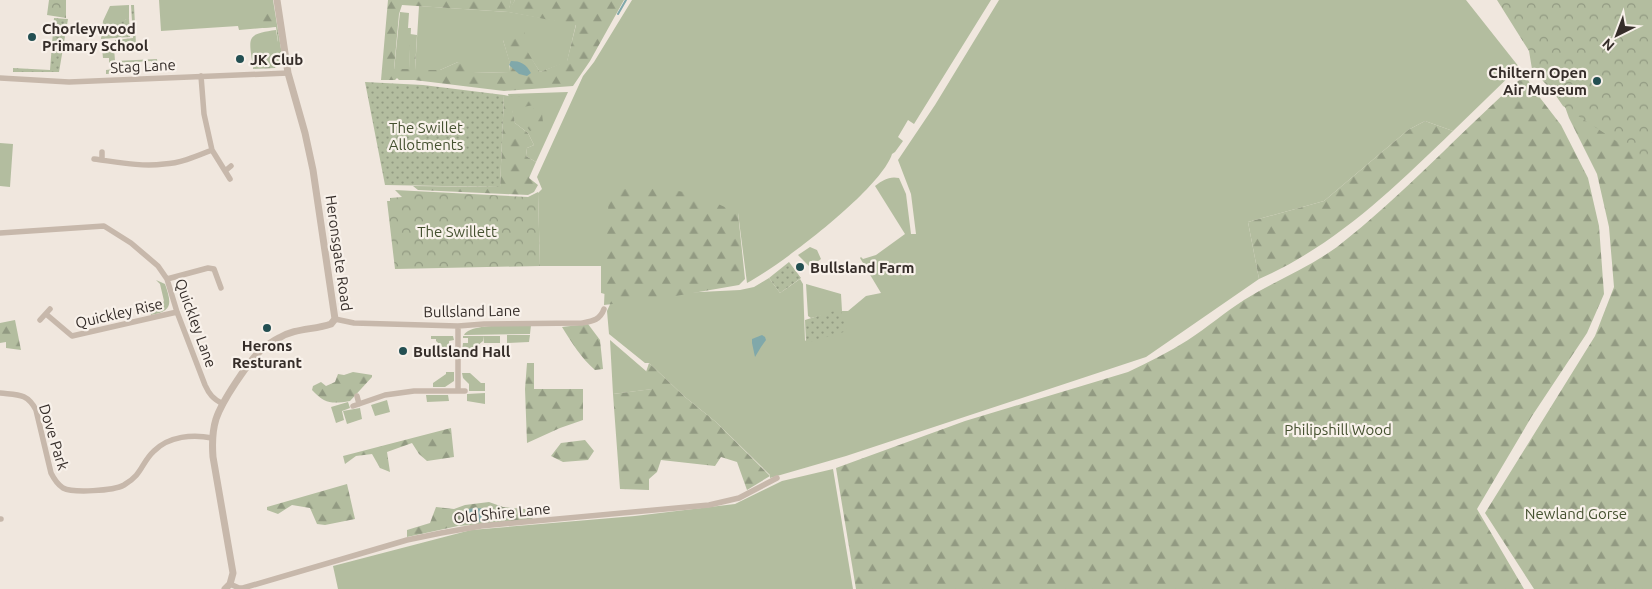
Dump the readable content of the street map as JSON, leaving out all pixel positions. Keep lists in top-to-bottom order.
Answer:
{
  "streets": {
    "street": [
      "Stag Lane",
      "Heronsgate Road",
      "Bullsland Lane",
      "Quickley Rise",
      "Quickley Lane",
      "Dove Park",
      "Old Shire Lane"
    ]
  },
  "crossings": [
    ["Stag Lane", "Heronsgate Road"],
    ["Heronsgate Road", "Bullsland Lane"],
    ["Heronsgate Road", "Quickley Lane"],
    ["Heronsgate Road", "Dove Park"],
    ["Heronsgate Road", "Old Shire Lane"],
    ["Quickley Rise", "Quickley Lane"]
  ],
  "parks": [
    "The Swillet Allotments",
    "The Swillett",
    "Philipshill Wood",
    "Newland Gorse"
  ],
  "places": [
    "Chorleywood Primary School",
    "JK Club",
    "Chiltern Open Air Museum",
    "Bullsland Farm",
    "Herons Resturant",
    "Bullsland Hall"
  ],
  "north": "bottom left"
}
